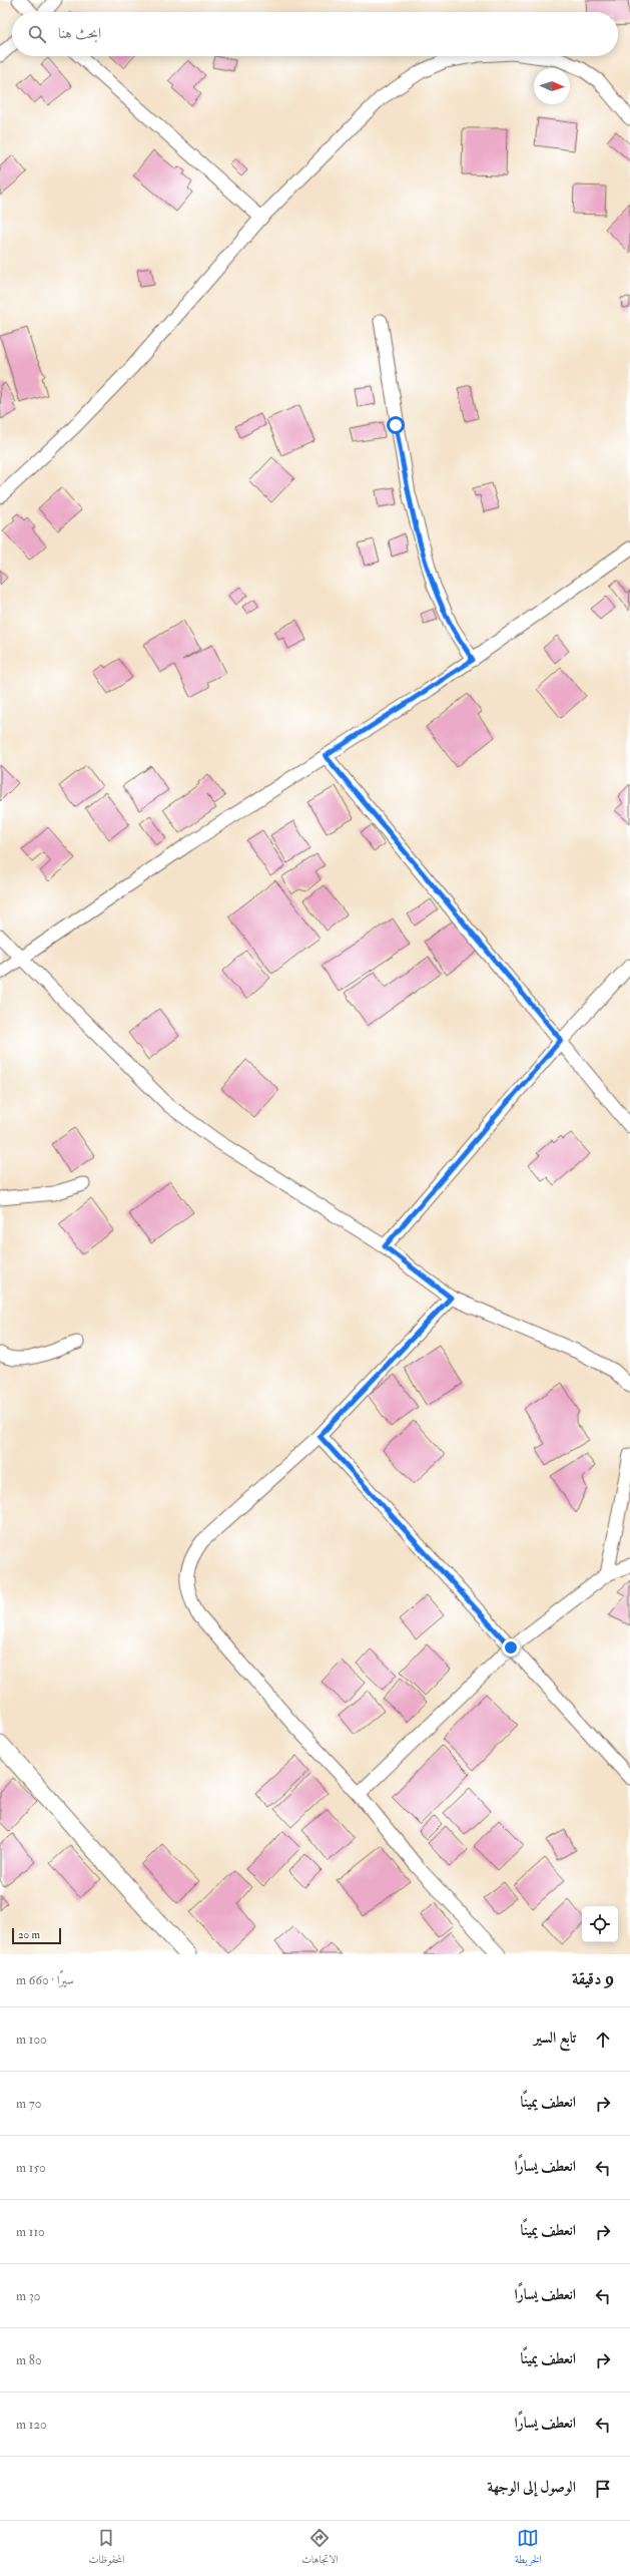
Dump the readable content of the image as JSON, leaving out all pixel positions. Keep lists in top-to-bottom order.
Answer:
{
  "scale_bar": "20 m",
  "north": "right",
  "page": {
    "search": "ابحث هنا",
    "scale": "20 m",
    "heading": ["9 دقيقة", "سيرًا · 660 m"],
    "list": [
      ["تابع السير", "100 m"],
      ["انعطف يمينًا", "70 m"],
      ["انعطف يسارًا", "150 m"],
      ["انعطف يمينًا", "110 m"],
      ["انعطف يسارًا", "30 m"],
      ["انعطف يمينًا", "80 m"],
      ["انعطف يسارًا", "120 m"],
      "الوصول إلى الوجهة"
    ],
    "nav": ["الخريطة", "الاتجاهات", "المحفوظات"]
  }
}
